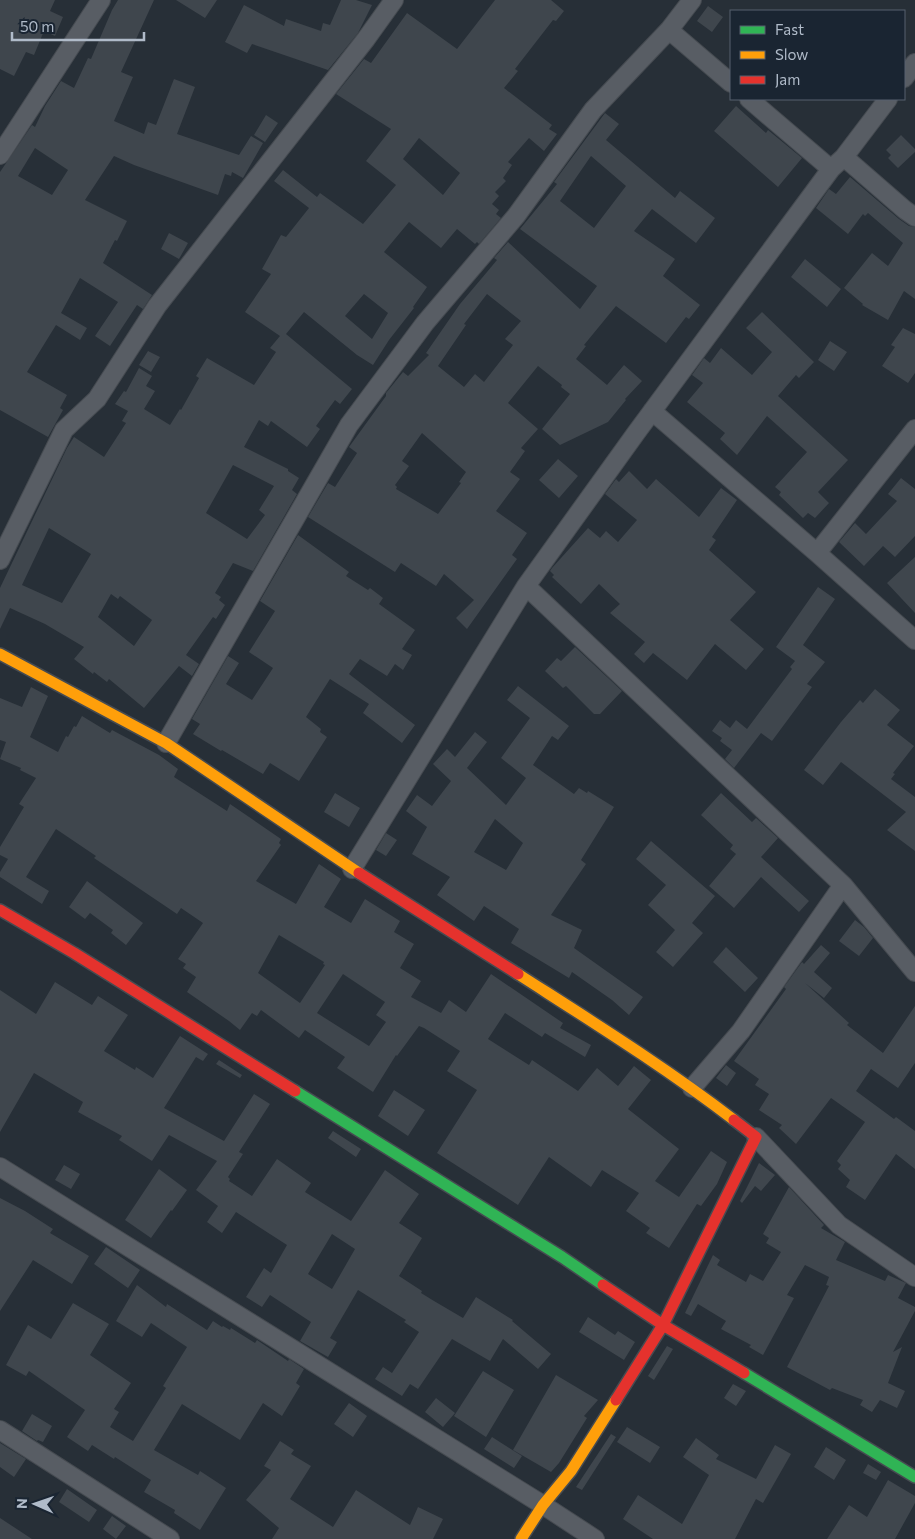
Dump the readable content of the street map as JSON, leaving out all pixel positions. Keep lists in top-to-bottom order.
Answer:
{
  "legend": ["Fast", "Slow", "Jam"],
  "scale_bar": "50 m",
  "north": "left"
}
